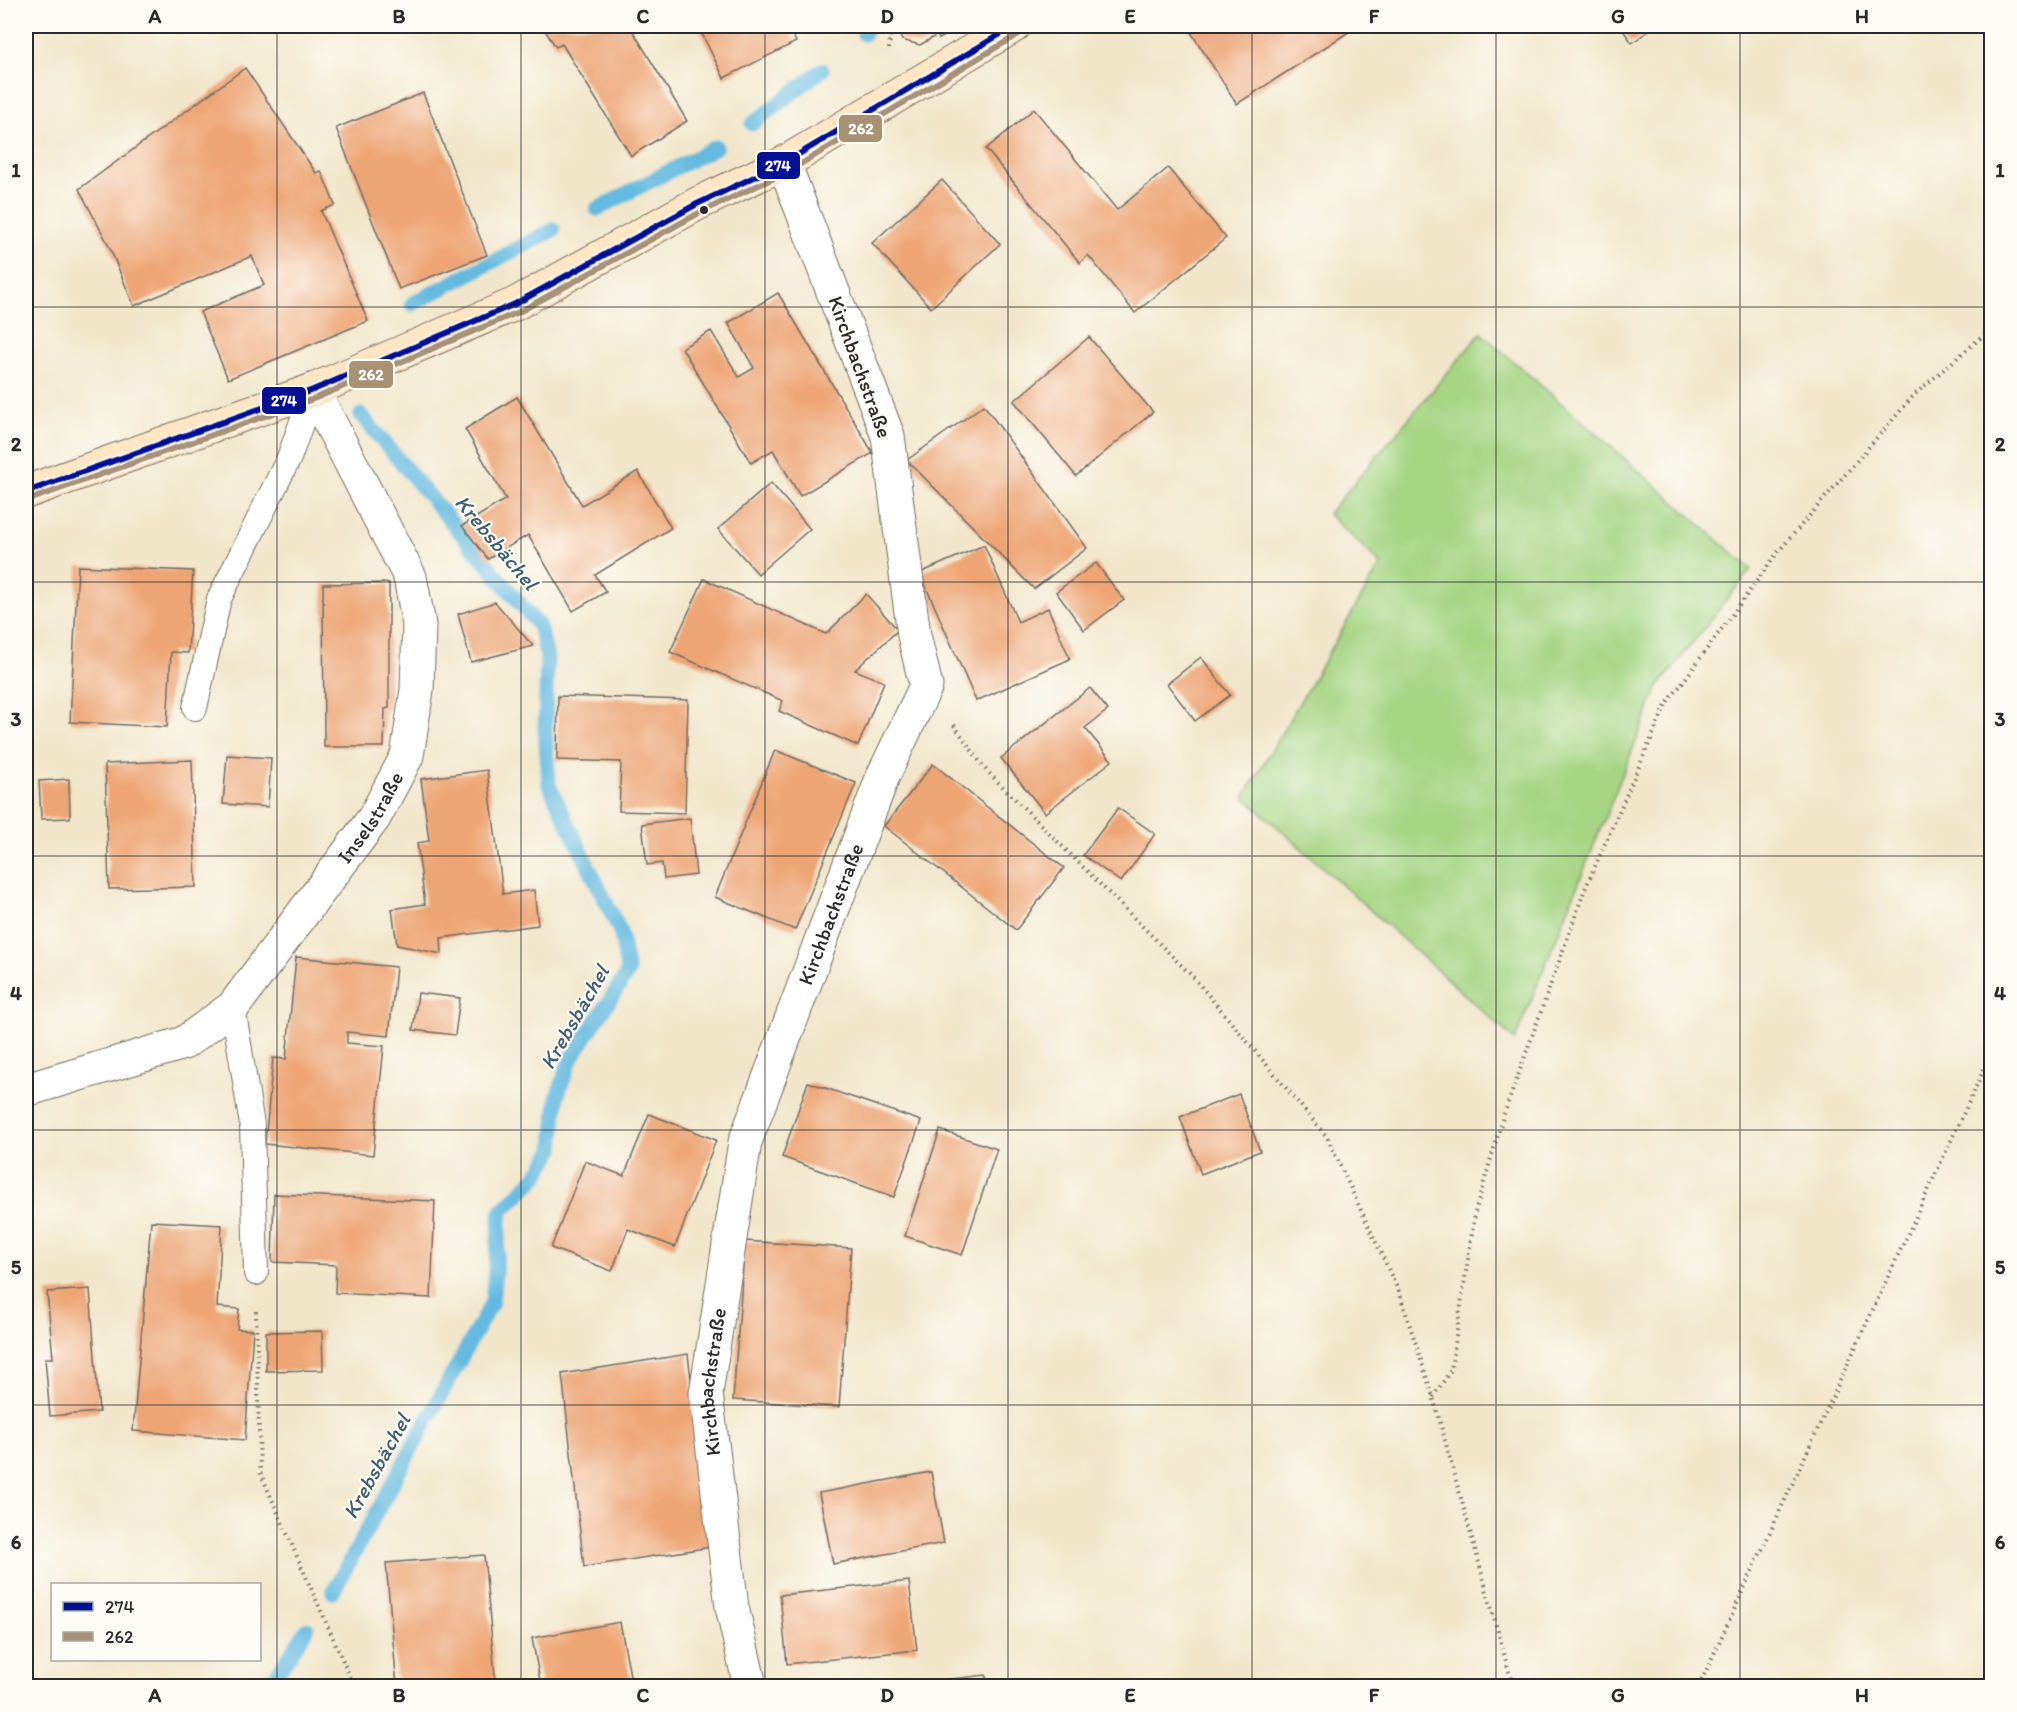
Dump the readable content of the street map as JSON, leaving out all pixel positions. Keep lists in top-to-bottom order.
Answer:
{
  "streets": {
    "street": ["Kirchbachstraße", "Inselstraße"]
  },
  "water": ["Krebsbächel"],
  "lines": ["transit line 274", "transit line 262"],
  "legend": ["274", "262"],
  "grid": {
    "columns": [
      "A",
      "B",
      "C",
      "D",
      "E",
      "F",
      "G",
      "H"
    ],
    "rows": [
      "1",
      "2",
      "3",
      "4",
      "5",
      "6"
    ]
  }
}
